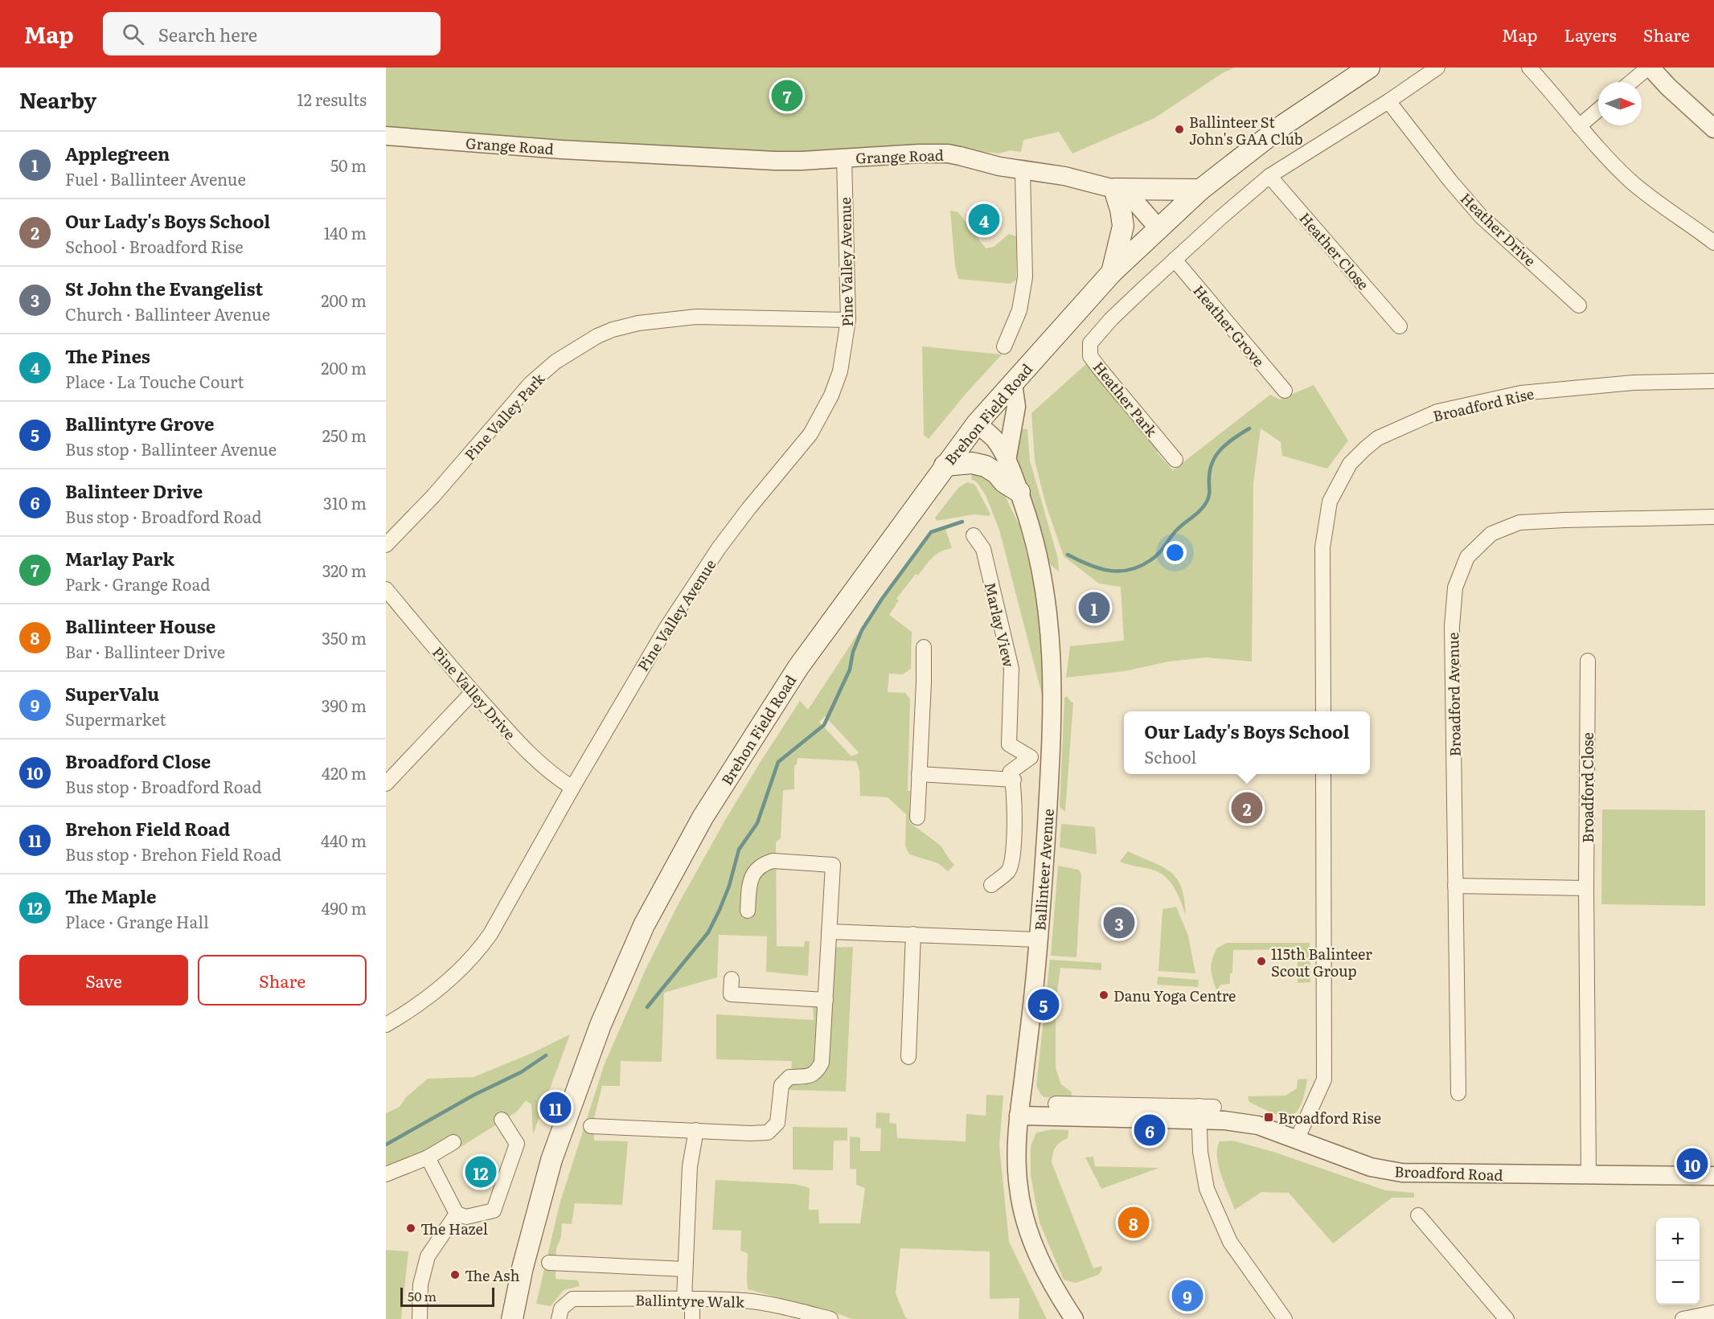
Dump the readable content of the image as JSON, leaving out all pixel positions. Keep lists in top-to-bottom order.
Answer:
{
  "streets": {
    "main road": ["Brehon Field Road"],
    "street": [
      "Grange Road",
      "Heather Drive",
      "Heather Close",
      "Pine Valley Avenue",
      "Heather Grove",
      "Heather Park",
      "Broadford Rise",
      "Pine Valley Park",
      "Marlay View",
      "Pine Valley Drive",
      "Broadford Avenue",
      "Broadford Close",
      "Ballinteer Avenue",
      "Broadford Road",
      "Ballintyre Walk"
    ]
  },
  "crossings": [
    ["Grange Road", "Pine Valley Avenue"],
    ["Grange Road", "Brehon Field Road"],
    ["Pine Valley Avenue", "Pine Valley Park"],
    ["Pine Valley Avenue", "Pine Valley Drive"],
    ["Heather Grove", "Heather Park"],
    ["Brehon Field Road", "Ballinteer Avenue"],
    ["Broadford Close", "Broadford Road"],
    ["Ballinteer Avenue", "Broadford Road"]
  ],
  "places": {
    "other": [
      "Ballinteer St John's GAA Club",
      "115th Balinteer Scout Group",
      "Danu Yoga Centre",
      "The Hazel",
      "The Ash"
    ],
    "transit": ["Broadford Rise"]
  },
  "scale_bar": "50 m",
  "north": "right",
  "page": {
    "header": "Map",
    "search": "Search here",
    "nav": ["Map", "Layers", "Share"],
    "heading": ["Nearby", "12 results"],
    "pins": [
      "7",
      "4",
      "1",
      "2",
      "3",
      "5",
      "11",
      "6",
      "10",
      "12",
      "8",
      "9"
    ],
    "list": [
      {
        "mark": "1",
        "name": "Applegreen",
        "note": "Fuel · Ballinteer Avenue",
        "value": "50 m"
      },
      {
        "mark": "2",
        "name": "Our Lady's Boys School",
        "note": "School · Broadford Rise",
        "value": "140 m"
      },
      {
        "mark": "3",
        "name": "St John the Evangelist",
        "note": "Church · Ballinteer Avenue",
        "value": "200 m"
      },
      {
        "mark": "4",
        "name": "The Pines",
        "note": "Place · La Touche Court",
        "value": "200 m"
      },
      {
        "mark": "5",
        "name": "Ballintyre Grove",
        "note": "Bus stop · Ballinteer Avenue",
        "value": "250 m"
      },
      {
        "mark": "6",
        "name": "Balinteer Drive",
        "note": "Bus stop · Broadford Road",
        "value": "310 m"
      },
      {
        "mark": "7",
        "name": "Marlay Park",
        "note": "Park · Grange Road",
        "value": "320 m"
      },
      {
        "mark": "8",
        "name": "Ballinteer House",
        "note": "Bar · Ballinteer Drive",
        "value": "350 m"
      },
      {
        "mark": "9",
        "name": "SuperValu",
        "note": "Supermarket",
        "value": "390 m"
      },
      {
        "mark": "10",
        "name": "Broadford Close",
        "note": "Bus stop · Broadford Road",
        "value": "420 m"
      },
      {
        "mark": "11",
        "name": "Brehon Field Road",
        "note": "Bus stop · Brehon Field Road",
        "value": "440 m"
      },
      {
        "mark": "12",
        "name": "The Maple",
        "note": "Place · Grange Hall",
        "value": "490 m"
      }
    ],
    "popup": ["Our Lady's Boys School", "School"],
    "buttons": ["Save", "Share"],
    "map_buttons": ["+", "−"],
    "scale": "50 m"
  }
}
